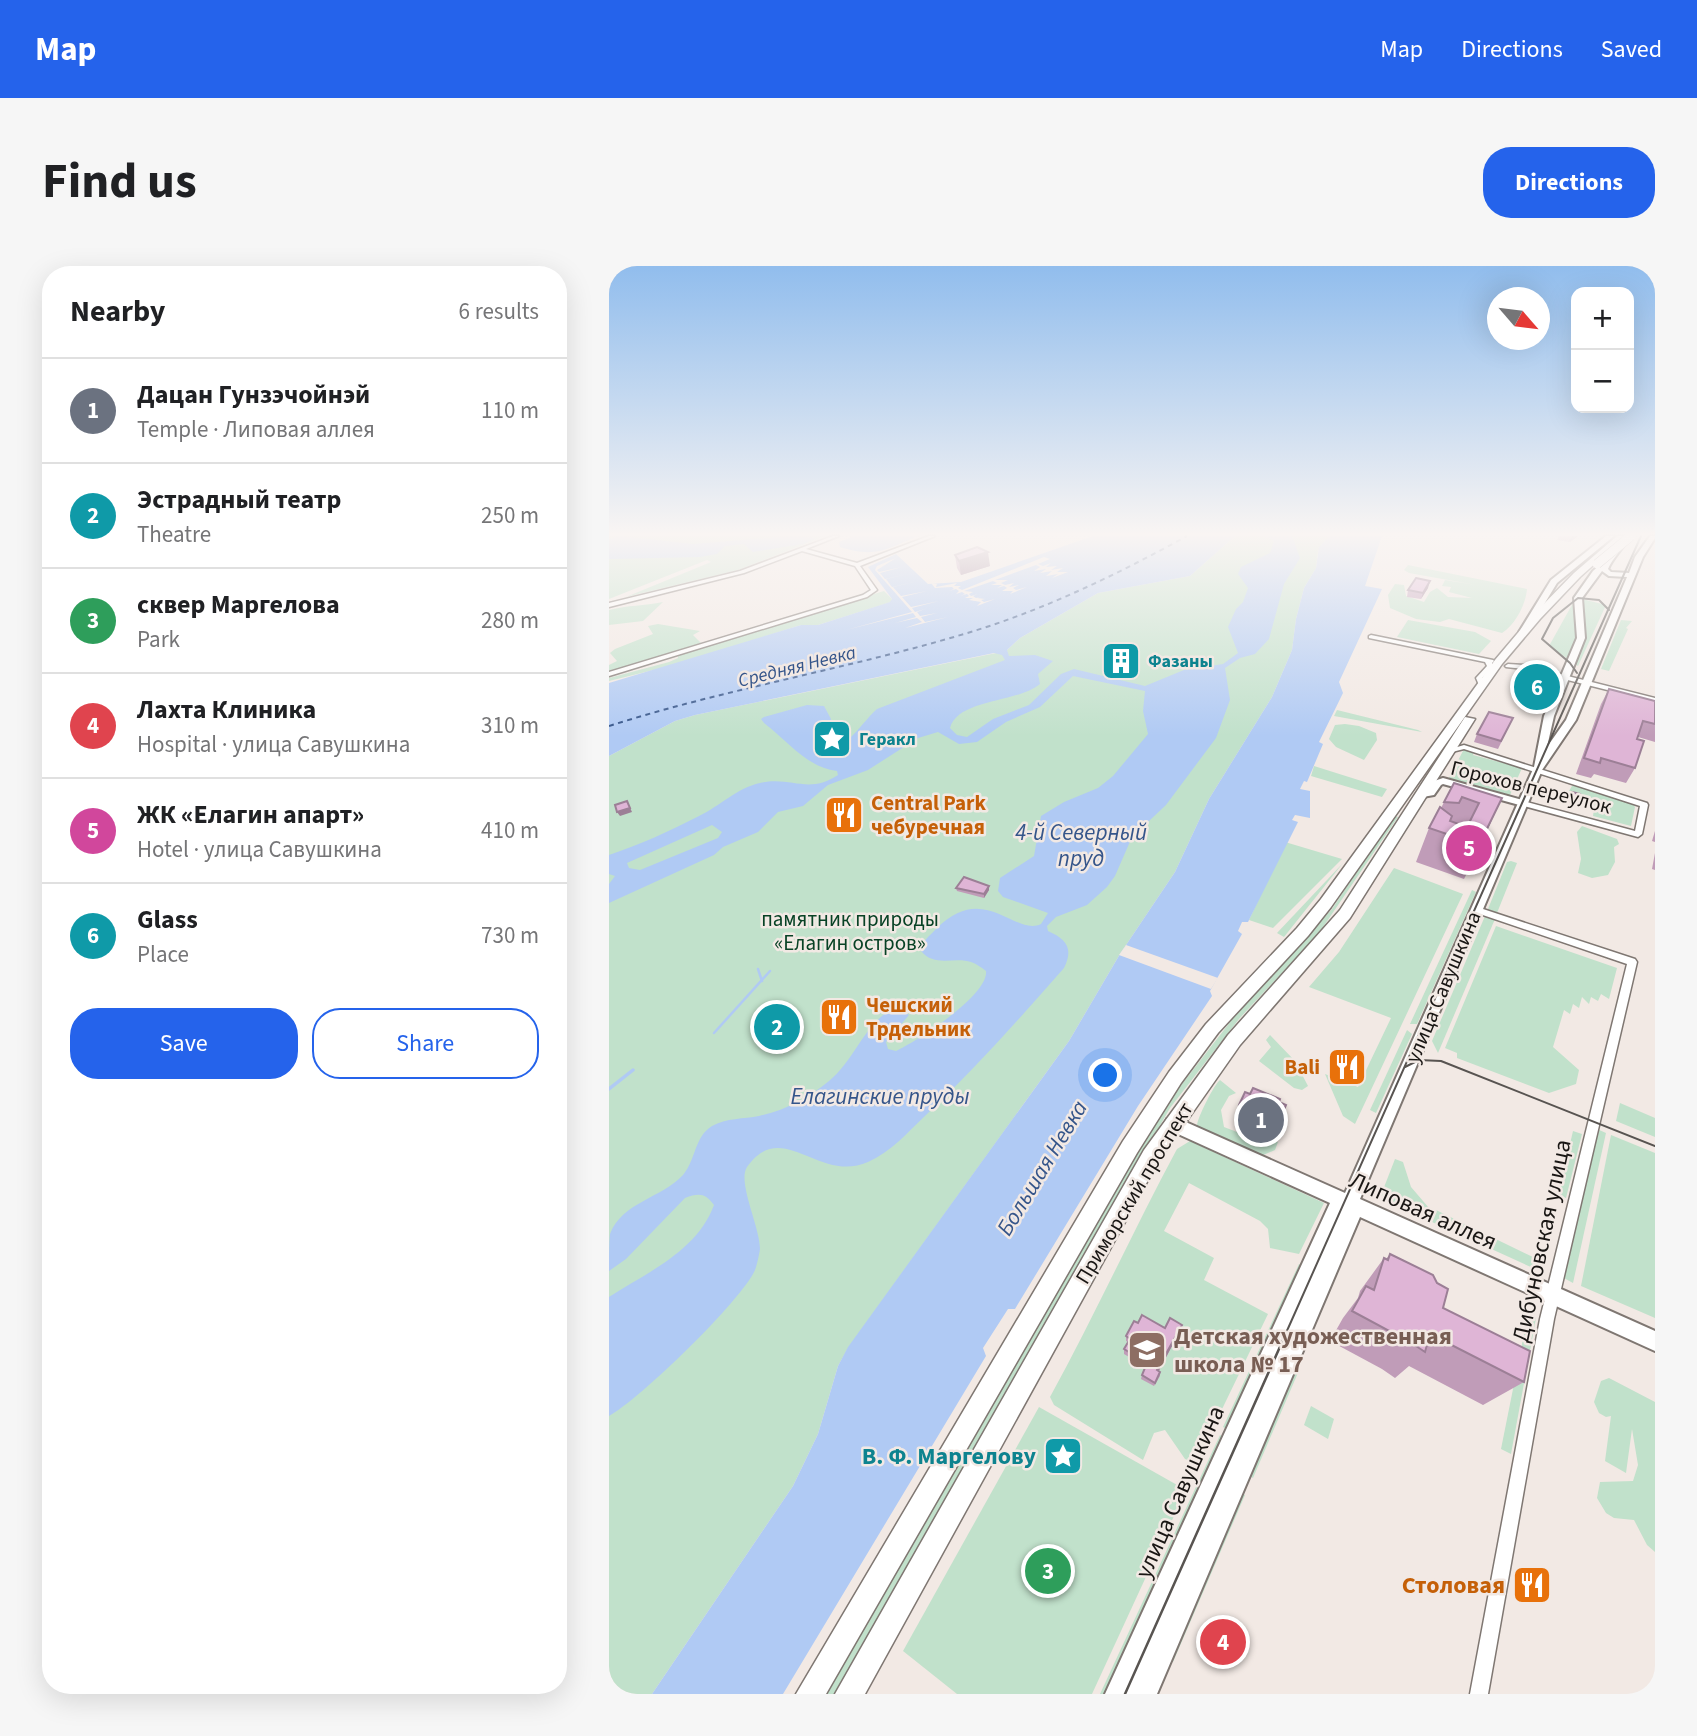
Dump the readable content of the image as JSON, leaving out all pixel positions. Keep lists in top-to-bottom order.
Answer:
{
  "streets": {
    "main road": ["улица Савушкина", "Приморский проспект", "Липовая аллея"],
    "street": ["Горохов переулок", "Дибуновская улица"]
  },
  "crossings": [
    ["Горохов переулок", "улица Савушкина"],
    ["Горохов переулок", "Приморский проспект"],
    ["улица Савушкина", "Липовая аллея"],
    ["улица Савушкина", "Дибуновская улица"],
    ["Приморский проспект", "Липовая аллея"],
    ["Липовая аллея", "Дибуновская улица"]
  ],
  "water": [
    "Средняя Невка",
    "4-й Северный пруд",
    "Елагинские пруды",
    "Большая Невка"
  ],
  "parks": ["памятник природы «Елагин остров»"],
  "places": {
    "building": ["Фазаны"],
    "place": ["Геракл", "В. Ф. Маргелову"],
    "restaurant": [
      "Central Park чебуречная",
      "Чешский Трдельник",
      "Bali",
      "Столовая"
    ],
    "school or university": ["Детская художественная школа № 17"]
  },
  "north": "bottom right",
  "page": {
    "header": "Map",
    "nav": ["Map", "Directions", "Saved"],
    "title": "Find us",
    "buttons": [
      "Directions",
      ["Save", "Share"]
    ],
    "heading": ["Nearby", "6 results"],
    "map_buttons": ["+", "−"],
    "list": [
      {
        "mark": "1",
        "name": "Дацан Гунзэчойнэй",
        "note": "Temple · Липовая аллея",
        "value": "110 m"
      },
      {
        "mark": "2",
        "name": "Эстрадный театр",
        "note": "Theatre",
        "value": "250 m"
      },
      {
        "mark": "3",
        "name": "сквер Маргелова",
        "note": "Park",
        "value": "280 m"
      },
      {
        "mark": "4",
        "name": "Лахта Клиника",
        "note": "Hospital · улица Савушкина",
        "value": "310 m"
      },
      {
        "mark": "5",
        "name": "ЖК «Елагин апарт»",
        "note": "Hotel · улица Савушкина",
        "value": "410 m"
      },
      {
        "mark": "6",
        "name": "Glass",
        "note": "Place",
        "value": "730 m"
      }
    ],
    "pins": [
      "6",
      "5",
      "2",
      "1",
      "3",
      "4"
    ]
  }
}
